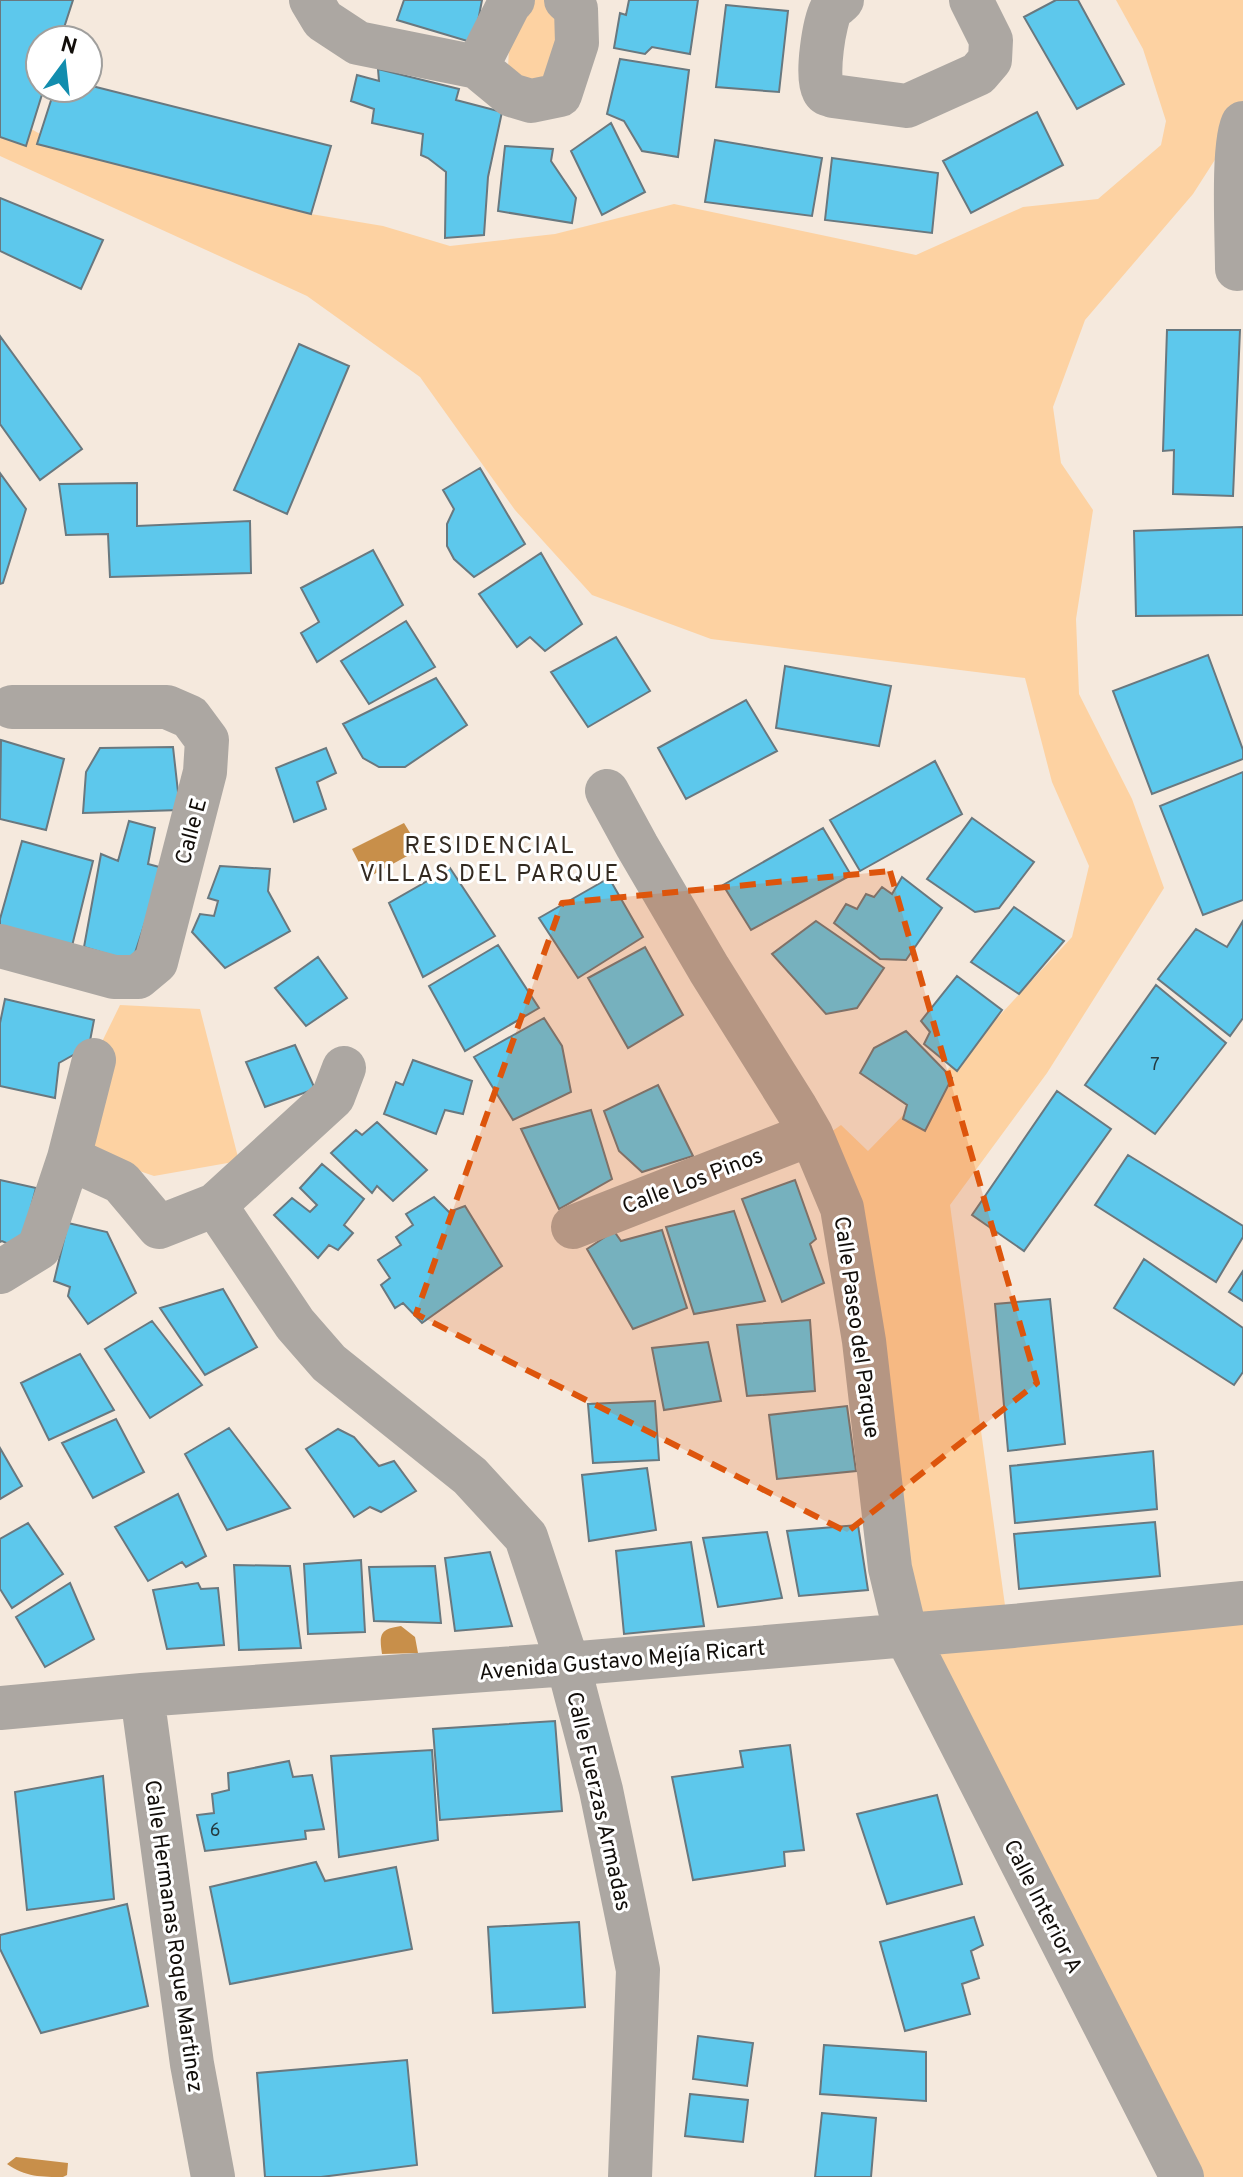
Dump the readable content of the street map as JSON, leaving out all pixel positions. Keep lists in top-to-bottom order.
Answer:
{
  "streets": {
    "street": [
      "Calle E",
      "Calle Los Pinos",
      "Calle Paseo del Parque",
      "Avenida Gustavo Mejía Ricart",
      "Calle Fuerzas Armadas",
      "Calle Interior A",
      "Calle Hermanas Roque Martinez"
    ]
  },
  "crossings": [
    ["Calle Los Pinos", "Calle Paseo del Parque"],
    ["Calle Paseo del Parque", "Avenida Gustavo Mejía Ricart"],
    ["Calle Paseo del Parque", "Calle Interior A"],
    ["Avenida Gustavo Mejía Ricart", "Calle Fuerzas Armadas"],
    ["Avenida Gustavo Mejía Ricart", "Calle Interior A"],
    ["Avenida Gustavo Mejía Ricart", "Calle Hermanas Roque Martinez"]
  ],
  "districts": ["RESIDENCIAL VILLAS DEL PARQUE"],
  "house_numbers": ["7", "6"],
  "north": "top"
}
